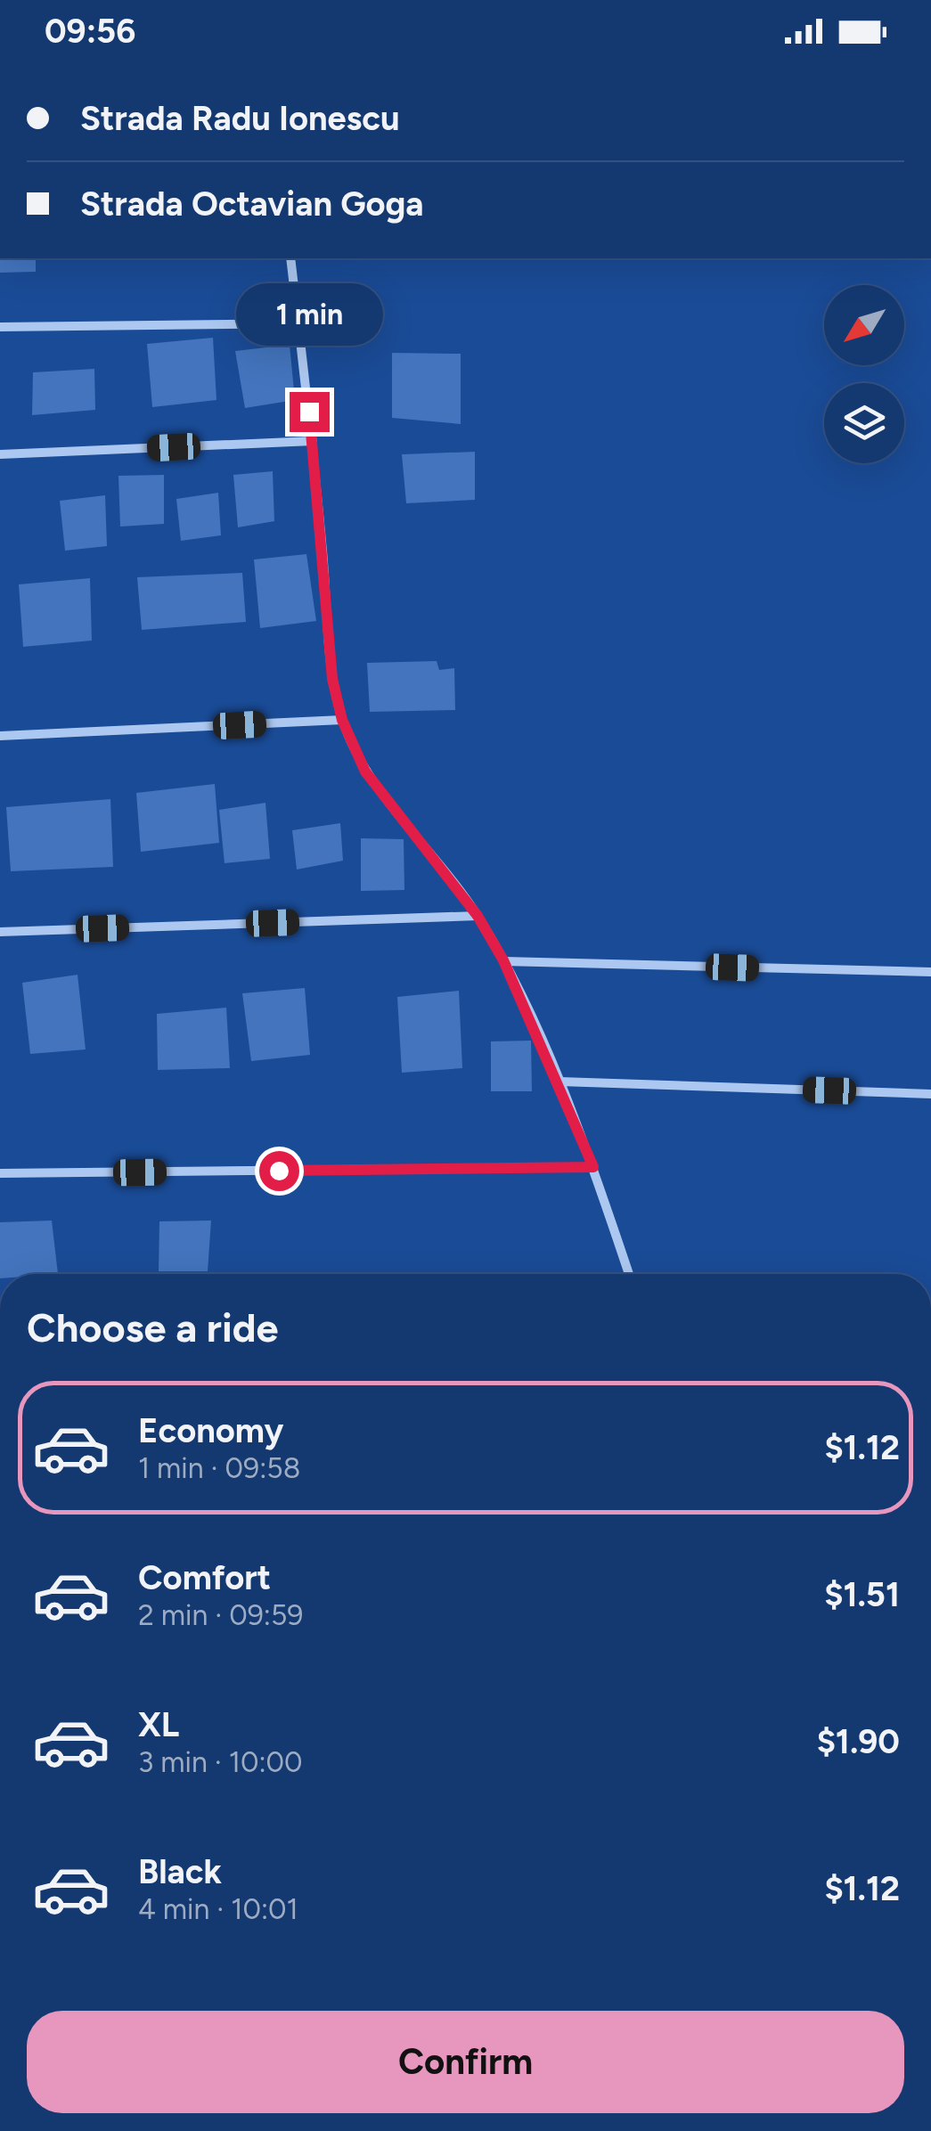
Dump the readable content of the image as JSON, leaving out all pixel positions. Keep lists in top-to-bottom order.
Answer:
{
  "north": "bottom left",
  "page": {
    "status": "09:56",
    "banner": ["Strada Radu Ionescu", "Strada Octavian Goga"],
    "bubble": "1 min",
    "heading": "Choose a ride",
    "list": [
      {
        "name": "Economy",
        "note": "1 min · 09:58",
        "value": "$1.12"
      },
      {
        "name": "Comfort",
        "note": "2 min · 09:59",
        "value": "$1.51"
      },
      {
        "name": "XL",
        "note": "3 min · 10:00",
        "value": "$1.90"
      },
      {
        "name": "Black",
        "note": "4 min · 10:01",
        "value": "$1.12"
      }
    ],
    "buttons": "Confirm"
  }
}
